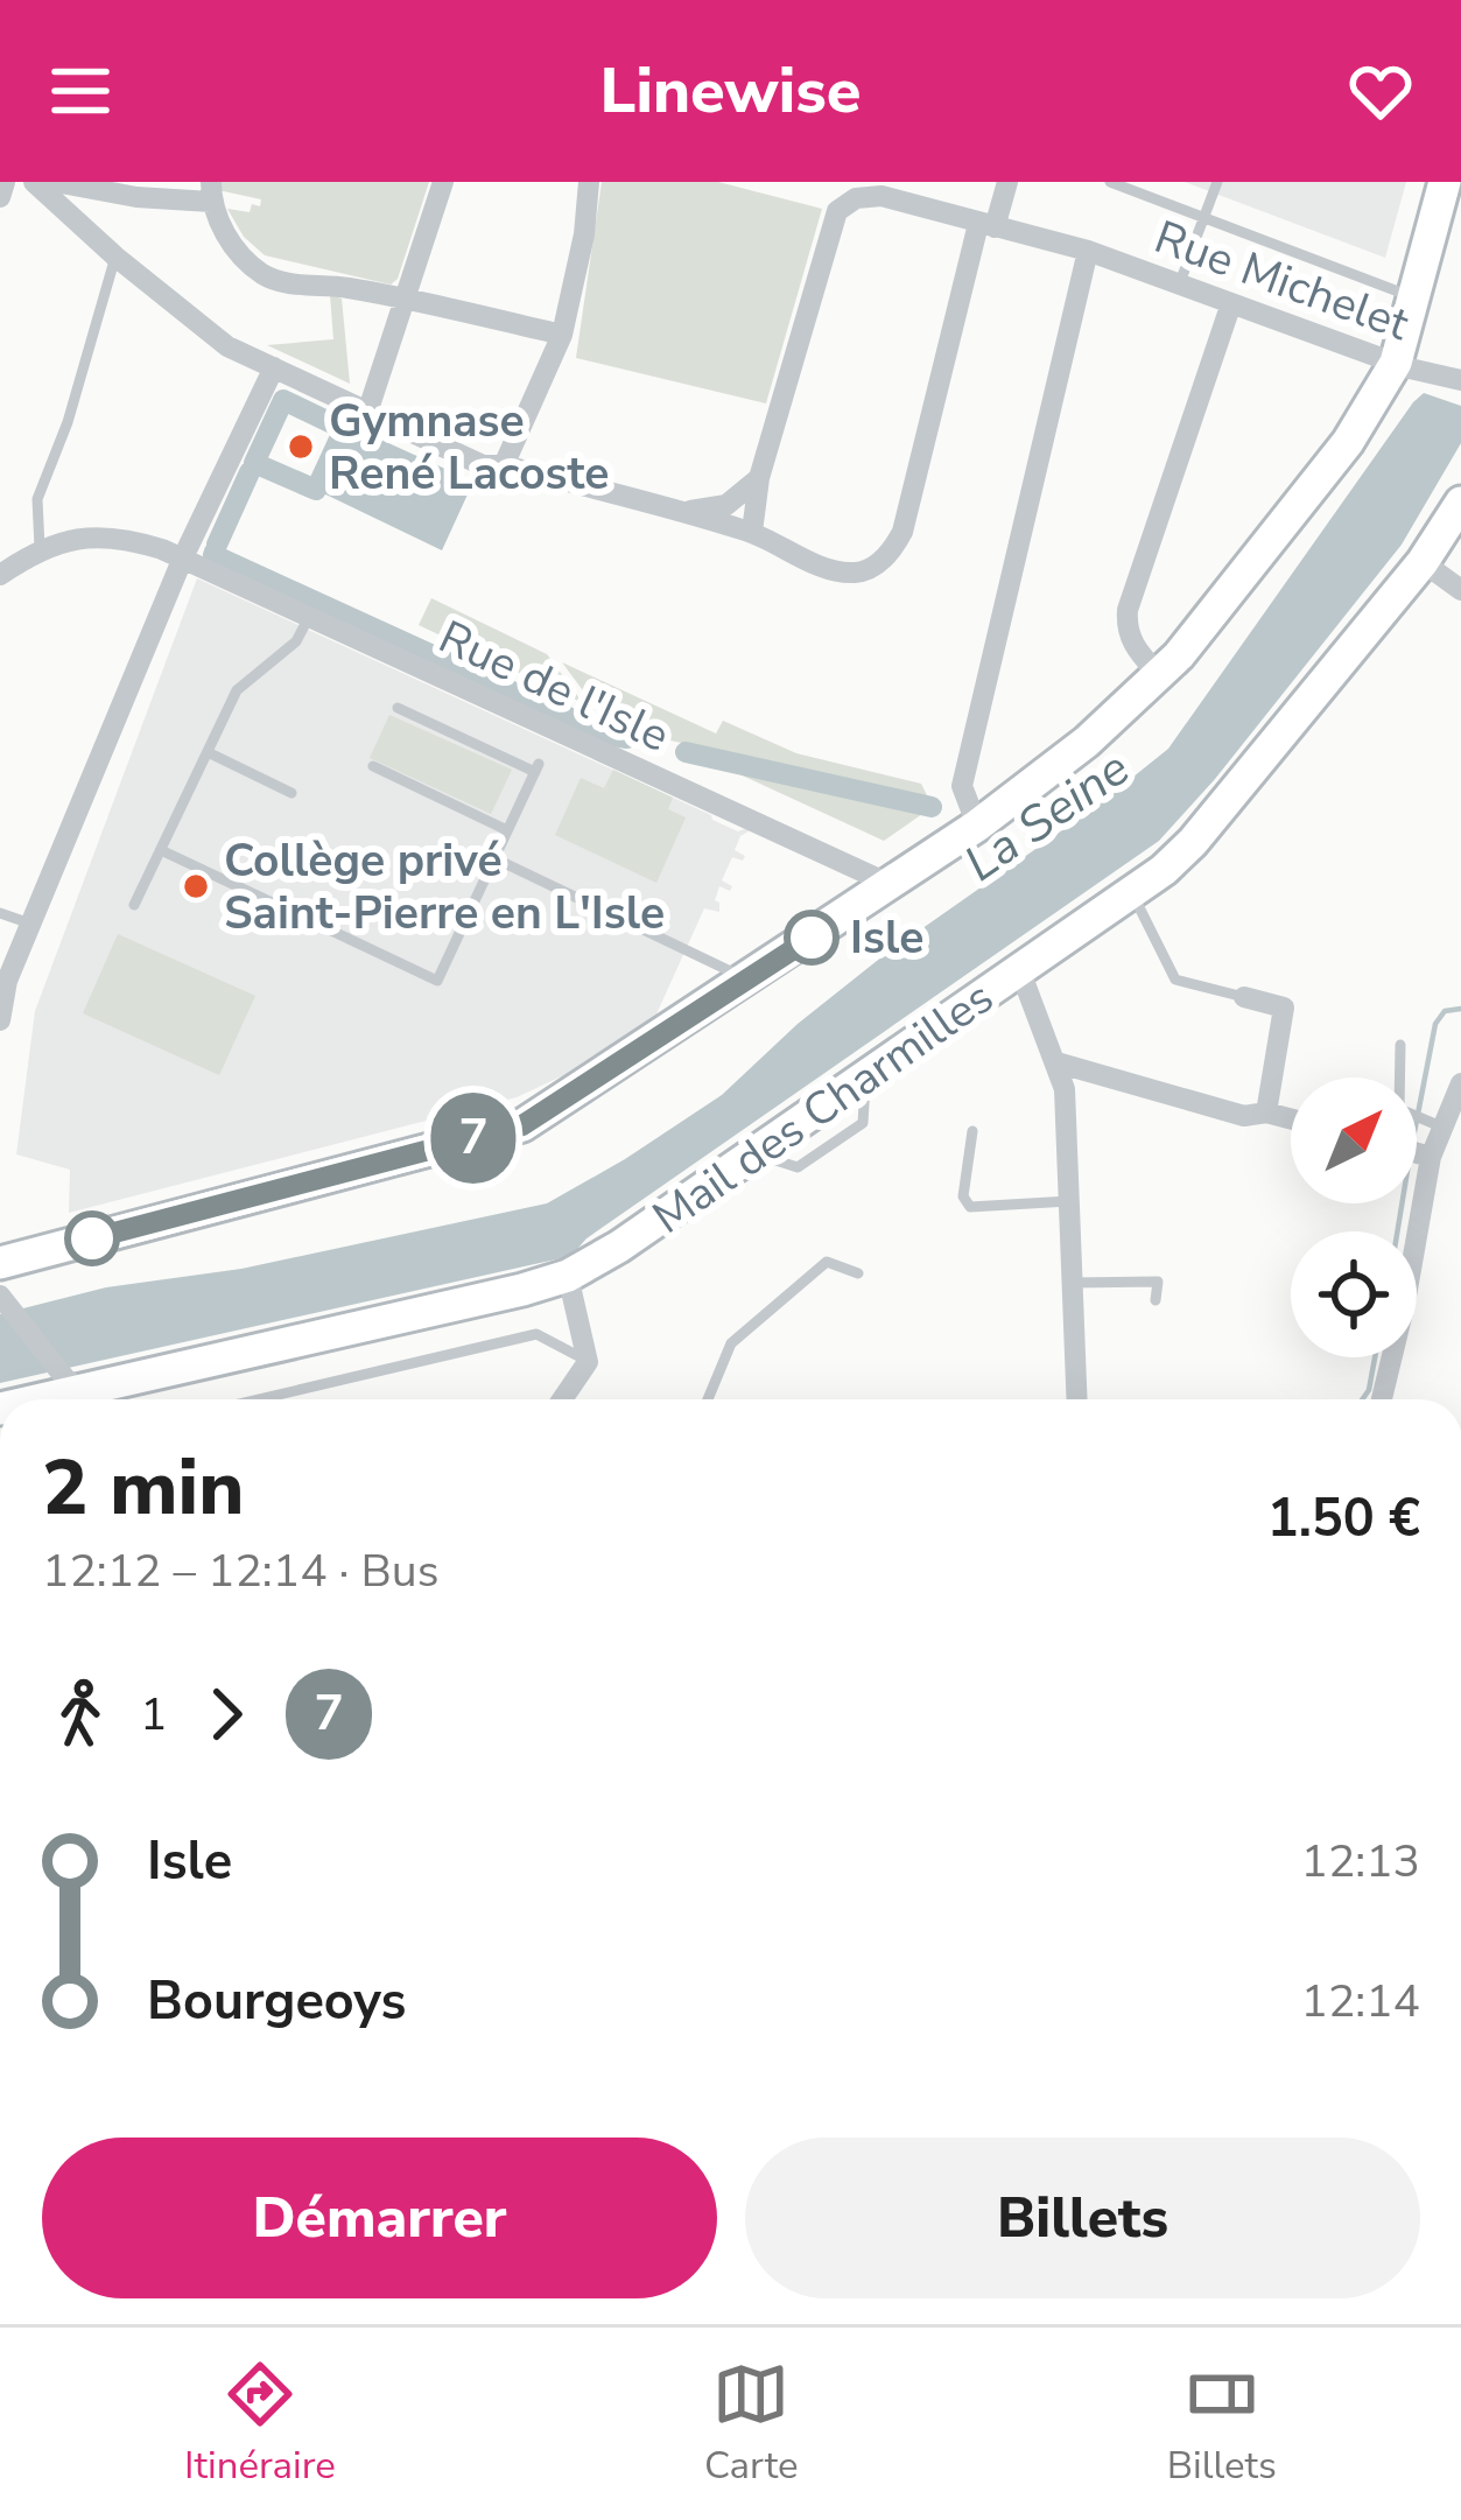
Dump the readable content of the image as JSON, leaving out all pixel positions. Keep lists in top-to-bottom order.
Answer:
{
  "streets": {
    "main road": ["Mail des Charmilles"],
    "street": ["Rue Michelet", "Rue de l'Isle"]
  },
  "water": ["La Seine"],
  "places": ["Gymnase René Lacoste", "Collège privé Saint-Pierre en L'Isle", "Isle"],
  "lines": ["bus line 7"],
  "north": "top right",
  "page": {
    "header": "Linewise",
    "on_map": "7",
    "heading": ["2 min", "12:12 – 12:14 · Bus", "1.50 €"],
    "legs": ["1", "7"],
    "list": [
      {
        "name": "Isle",
        "value": "12:13"
      },
      {
        "name": "Bourgeoys",
        "value": "12:14"
      }
    ],
    "buttons": ["Démarrer", "Billets"],
    "tabs": ["Itinéraire", "Carte", "Billets"]
  }
}
